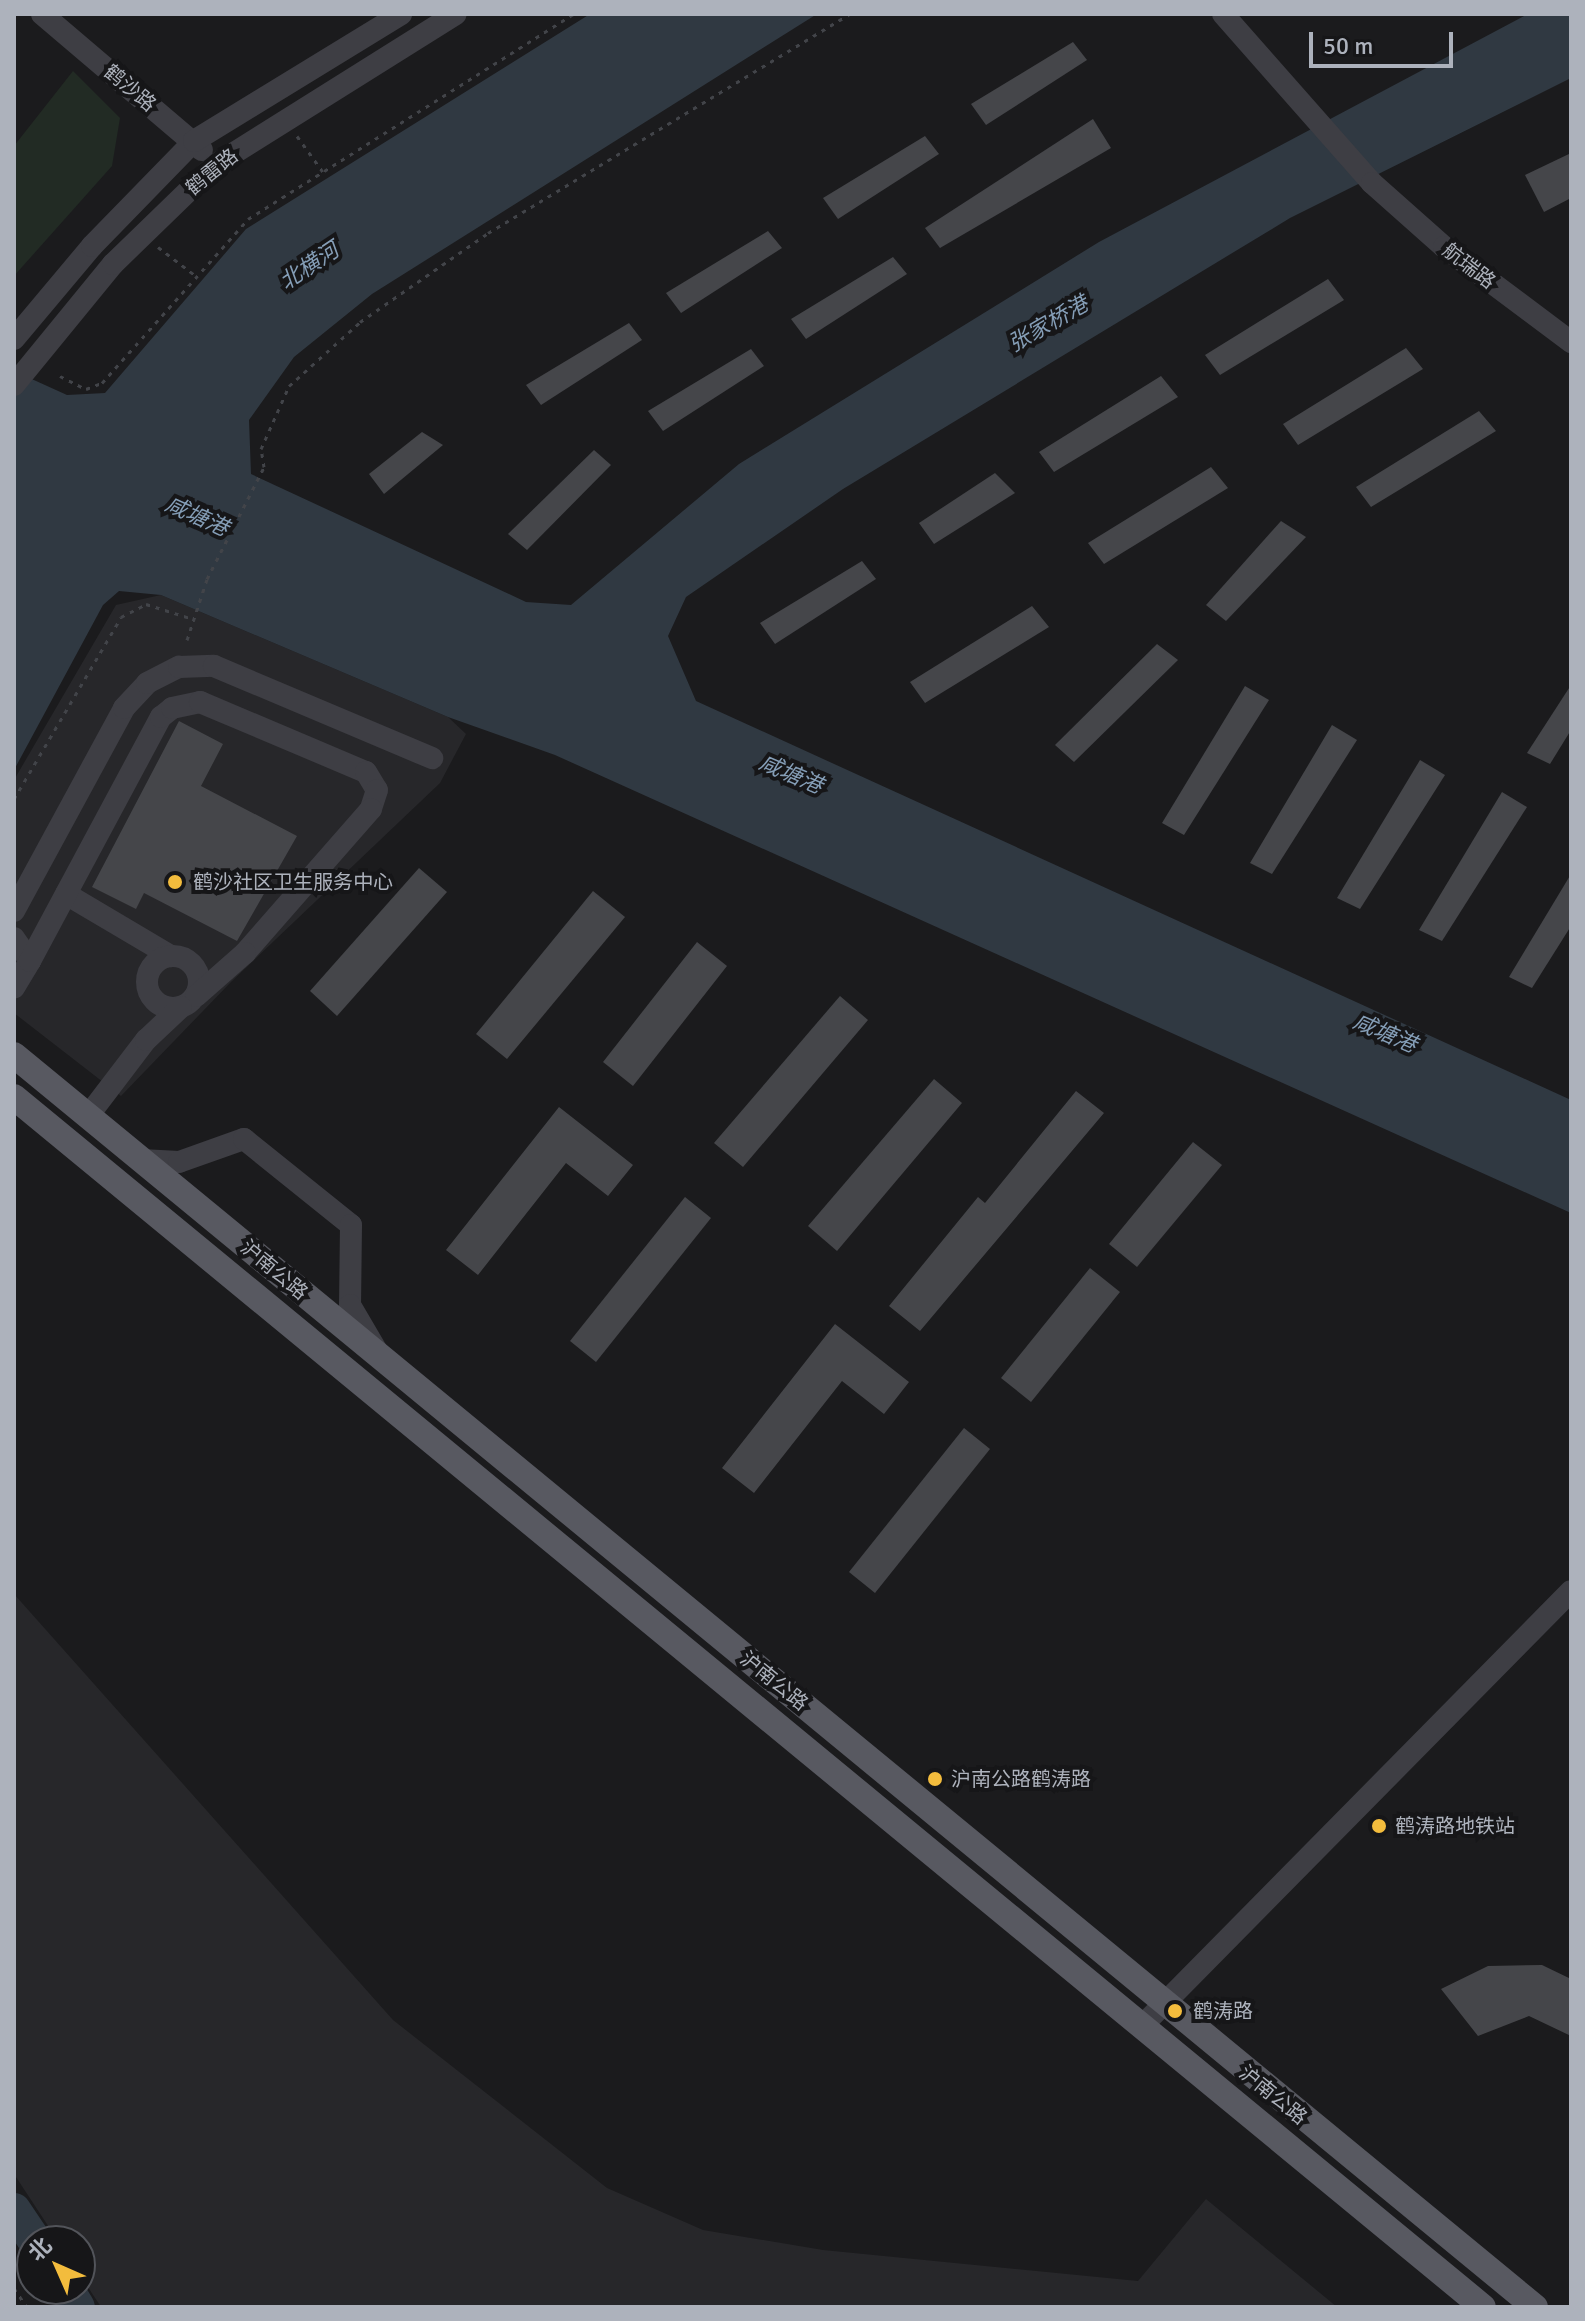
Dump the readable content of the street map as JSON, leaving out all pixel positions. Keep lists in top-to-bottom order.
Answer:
{
  "streets": {
    "main road": ["沪南公路"],
    "street": ["鹤沙路", "鹤雷路", "航瑞路"]
  },
  "crossings": [
    ["鹤沙路", "鹤雷路"]
  ],
  "water": ["北横河", "张家桥港", "咸塘港"],
  "places": [
    "鹤沙社区卫生服务中心",
    "沪南公路鹤涛路",
    "鹤涛路地铁站",
    "鹤涛路"
  ],
  "scale_bar": "50 m",
  "north": "top left"
}
